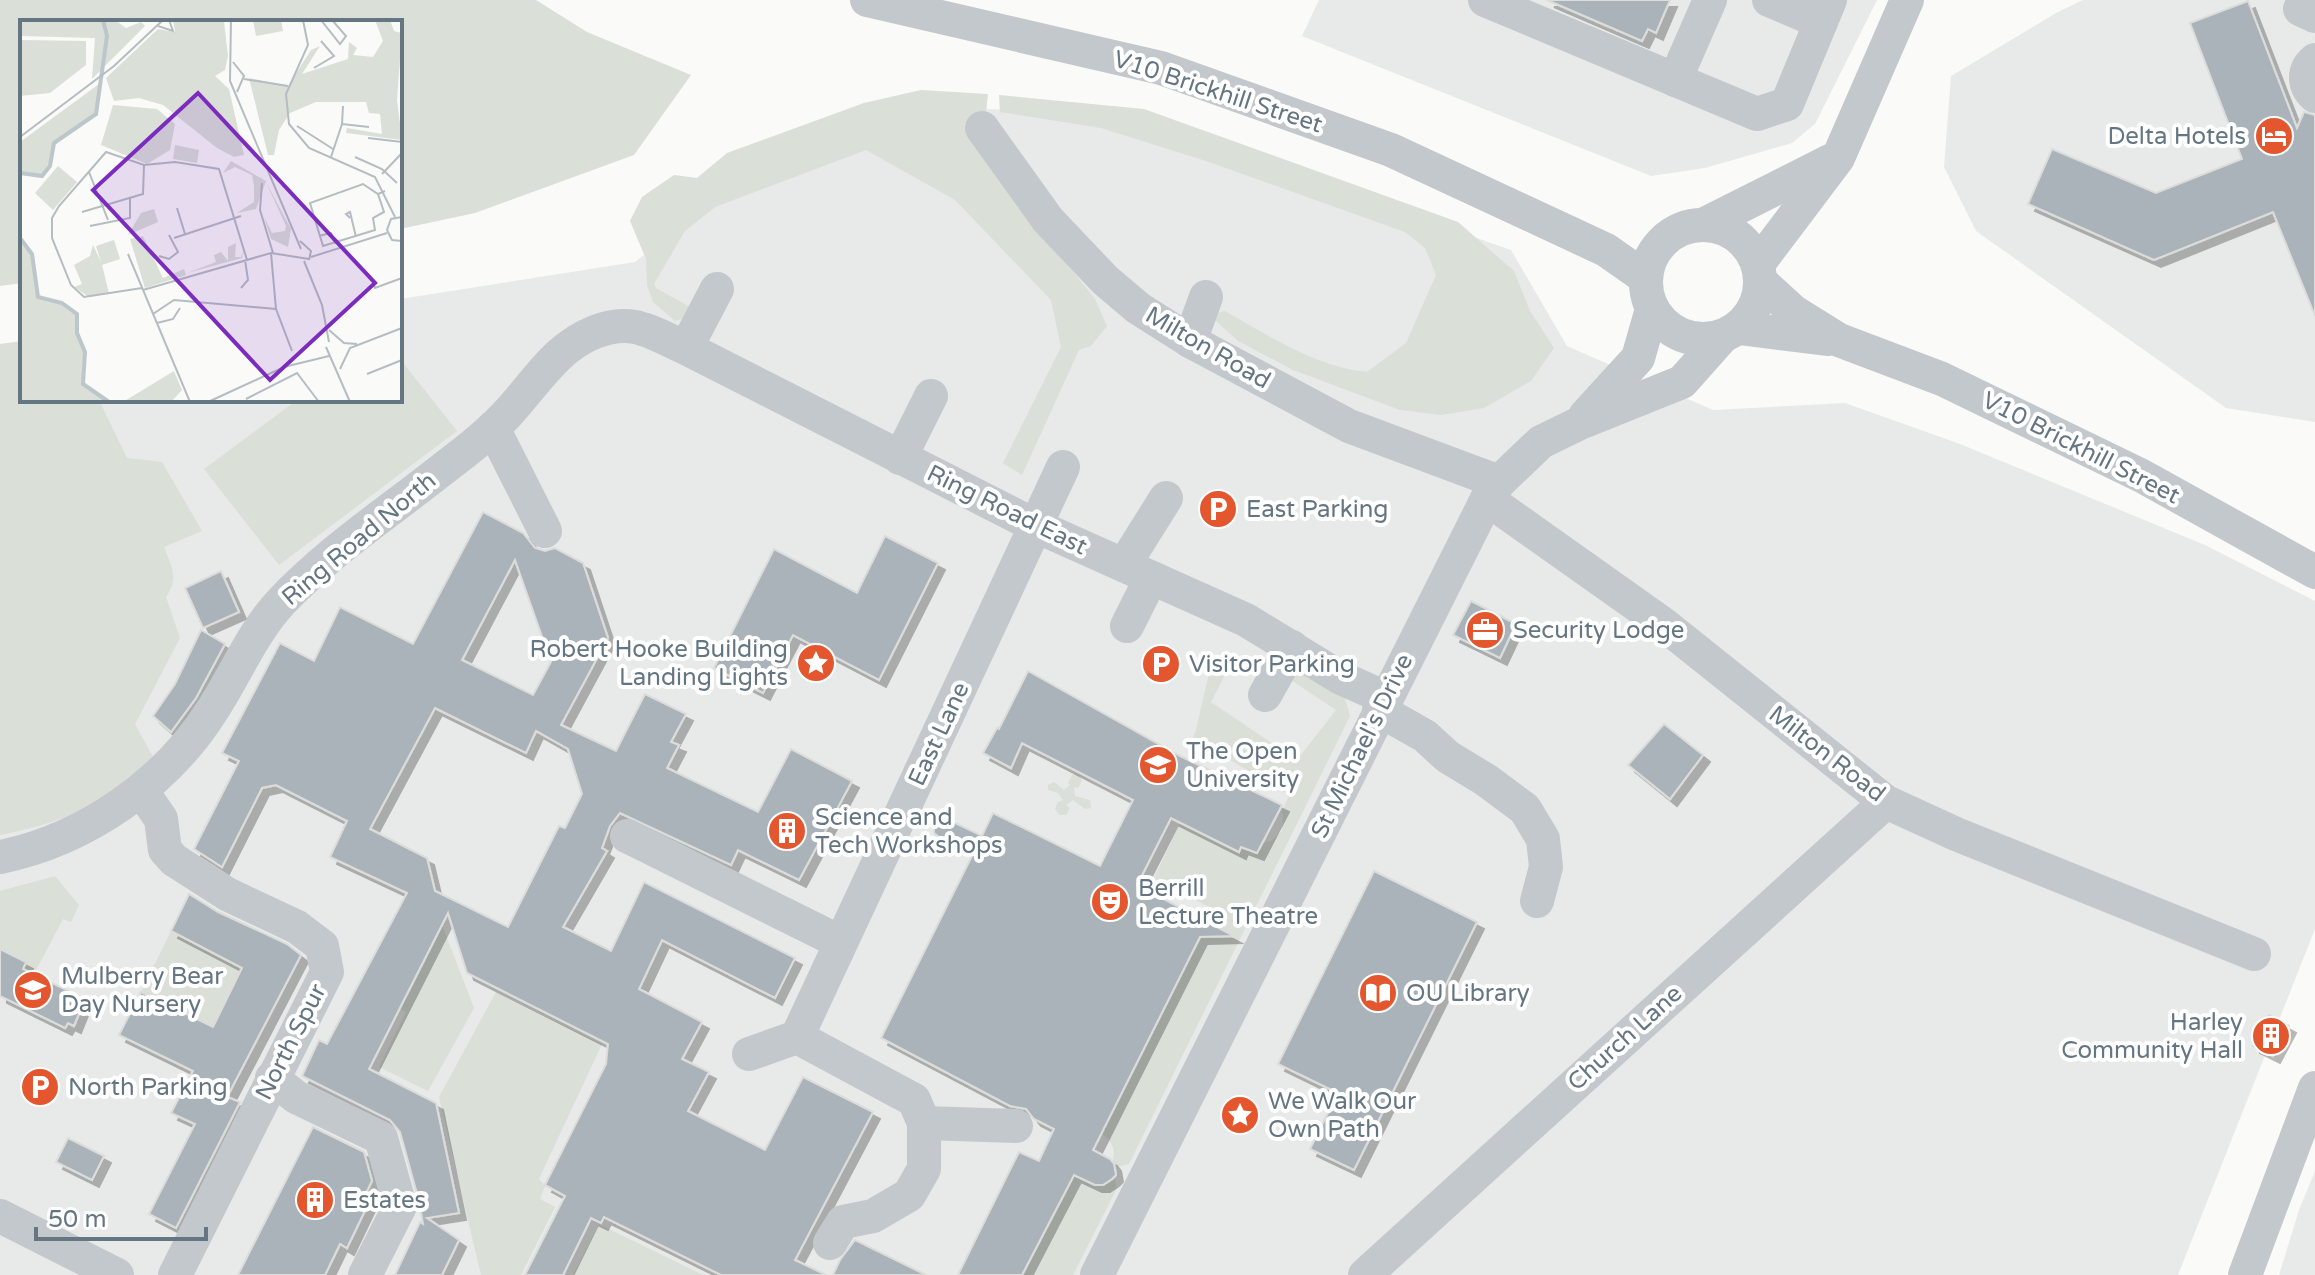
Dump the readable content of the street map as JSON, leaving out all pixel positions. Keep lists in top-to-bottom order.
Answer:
{
  "streets": {
    "street": [
      "V10 Brickhill Street",
      "Milton Road",
      "Ring Road East",
      "Ring Road North",
      "East Lane",
      "St Michael's Drive",
      "Church Lane",
      "North Spur"
    ]
  },
  "crossings": [
    ["V10 Brickhill Street", "St Michael's Drive"],
    ["Milton Road", "St Michael's Drive"],
    ["Milton Road", "Church Lane"],
    ["Ring Road East", "Ring Road North"],
    ["Ring Road East", "East Lane"],
    ["Ring Road East", "St Michael's Drive"],
    ["Ring Road North", "North Spur"]
  ],
  "places": {
    "hotel": ["Delta Hotels"],
    "parking": ["East Parking", "Visitor Parking", "North Parking"],
    "office": ["Security Lodge"],
    "place": ["Robert Hooke Building Landing Lights", "We Walk Our Own Path"],
    "school or university": ["The Open University", "Mulberry Bear Day Nursery"],
    "building": ["Science and Tech Workshops", "Harley Community Hall", "Estates"],
    "theatre": ["Berrill Lecture Theatre"],
    "library": ["OU Library"]
  },
  "scale_bar": "50 m"
}
